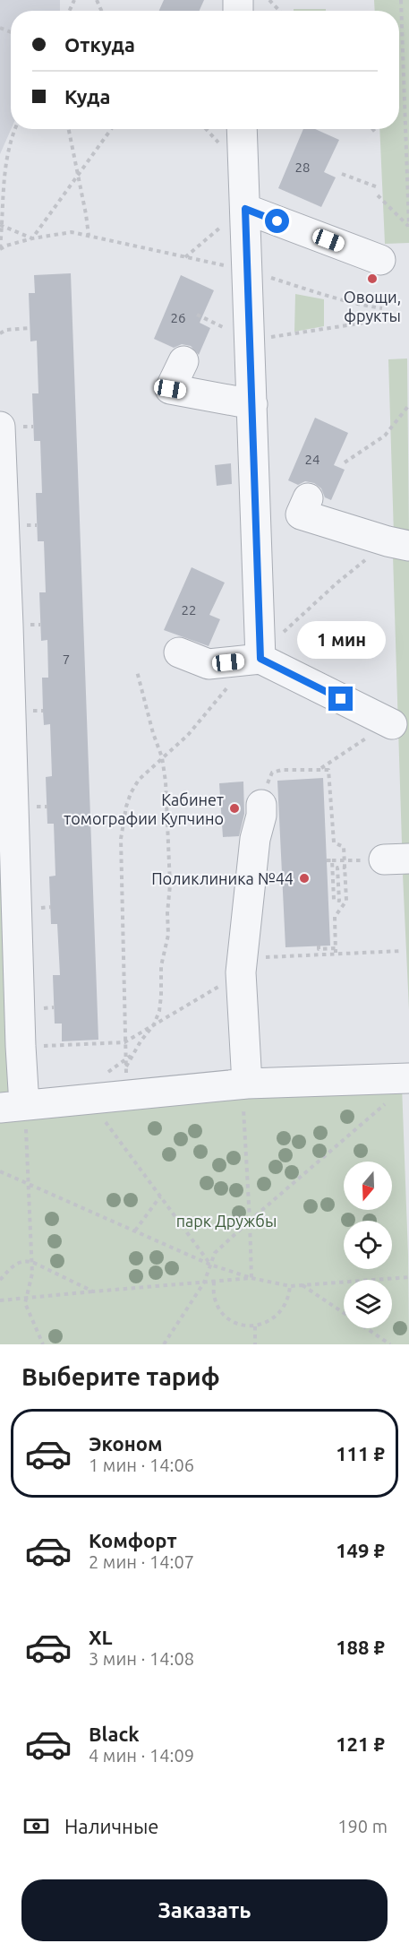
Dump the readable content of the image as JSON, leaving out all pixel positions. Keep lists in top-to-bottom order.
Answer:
{
  "parks": ["парк Дружбы"],
  "places": ["Овощи, фрукты", "Кабинет томографии Купчино", "Поликлиника №44"],
  "house_numbers": [
    "28",
    "26",
    "24",
    "22",
    "7"
  ],
  "north": "bottom",
  "page": {
    "banner": ["Откуда", "Куда"],
    "bubble": "1 мин",
    "heading": "Выберите тариф",
    "list": [
      {
        "name": "Эконом",
        "note": "1 мин · 14:06",
        "value": "111 ₽"
      },
      {
        "name": "Комфорт",
        "note": "2 мин · 14:07",
        "value": "149 ₽"
      },
      {
        "name": "XL",
        "note": "3 мин · 14:08",
        "value": "188 ₽"
      },
      {
        "name": "Black",
        "note": "4 мин · 14:09",
        "value": "121 ₽"
      }
    ],
    "pay": ["Наличные", "190 m"],
    "buttons": "Заказать"
  }
}
